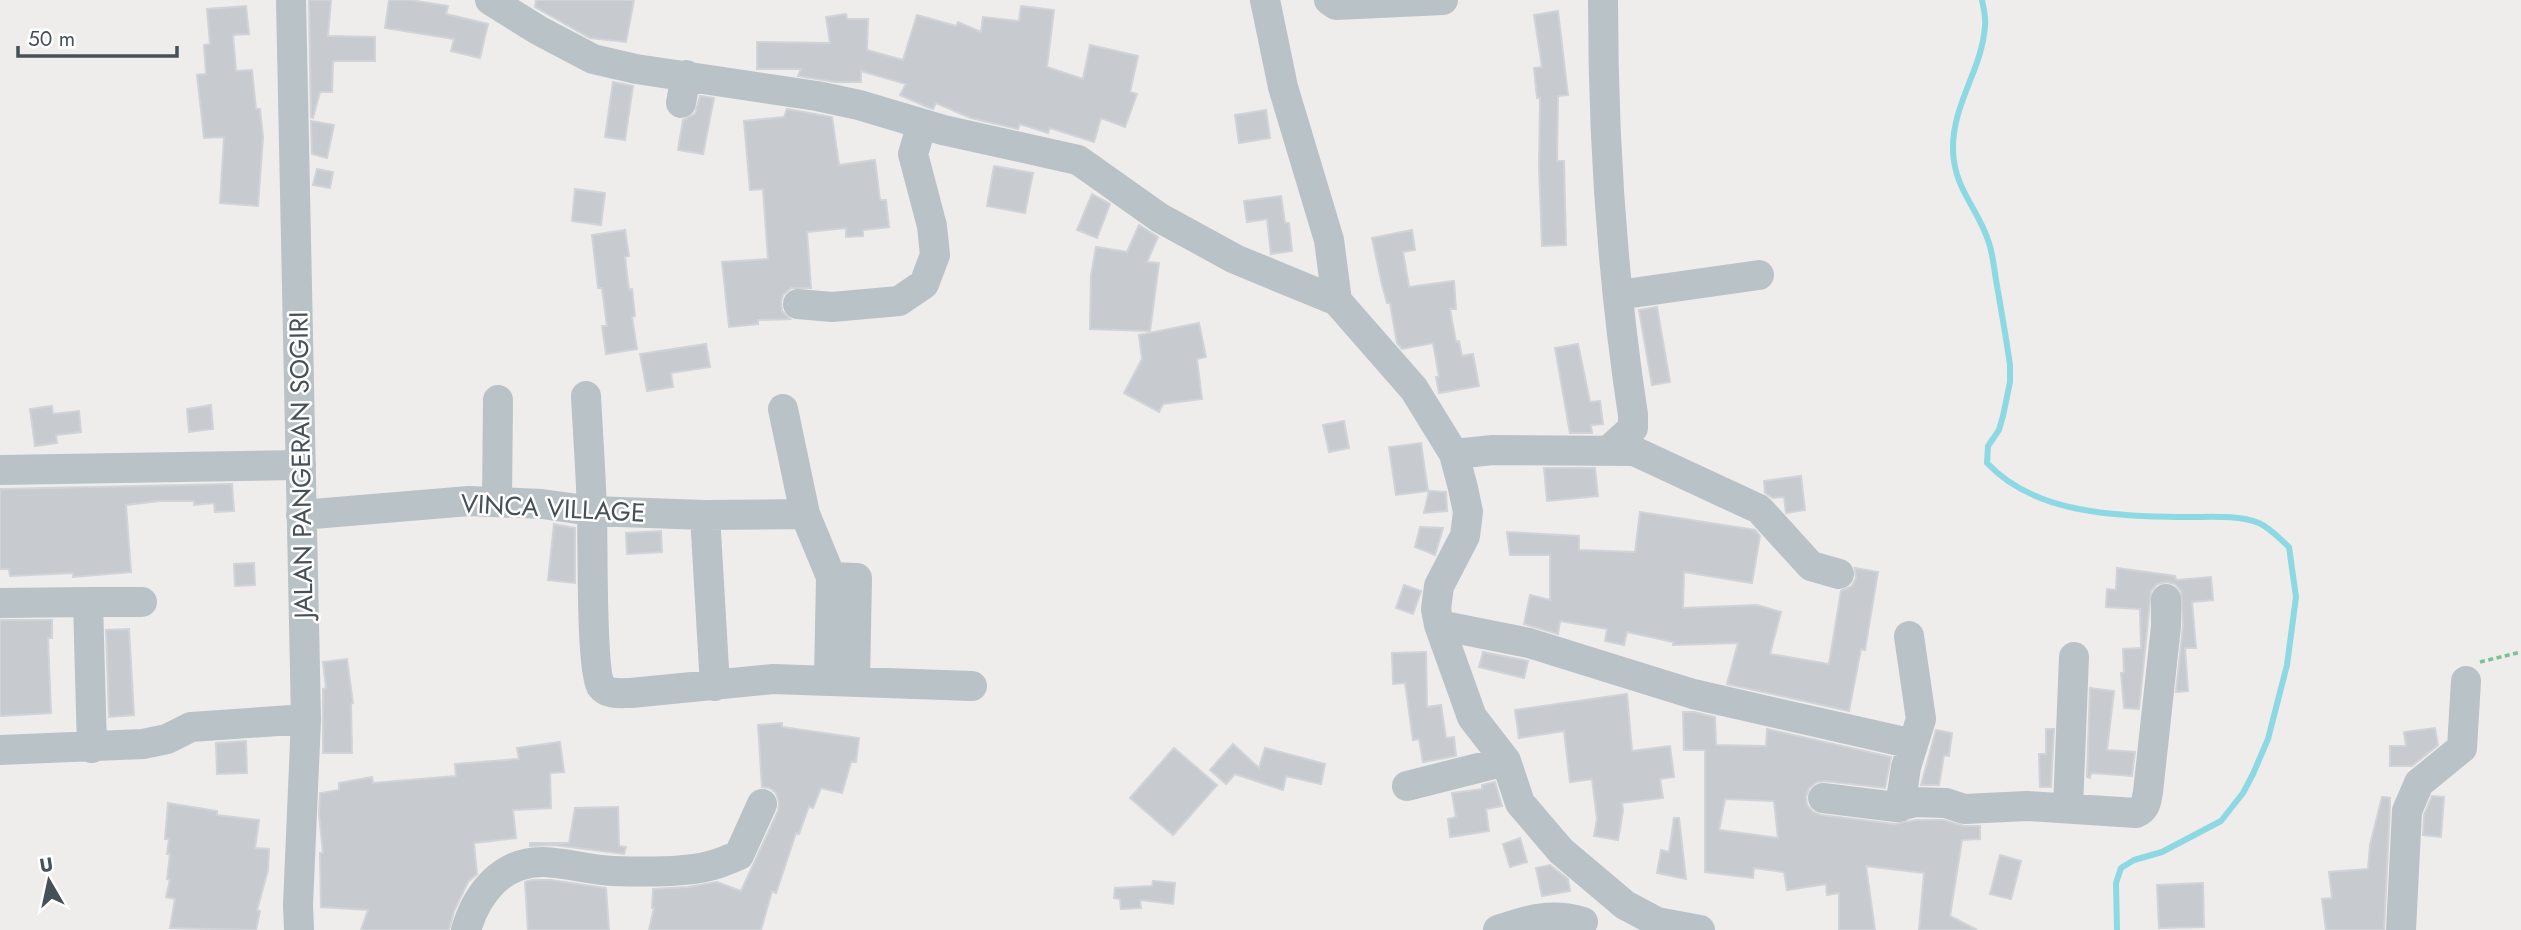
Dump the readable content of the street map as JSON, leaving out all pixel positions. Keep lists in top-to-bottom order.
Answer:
{
  "streets": {
    "street": ["JALAN PANGERAN SOGIRI", "VINCA VILLAGE"]
  },
  "crossings": [
    ["JALAN PANGERAN SOGIRI", "VINCA VILLAGE"]
  ],
  "scale_bar": "50 m",
  "north": "top"
}
